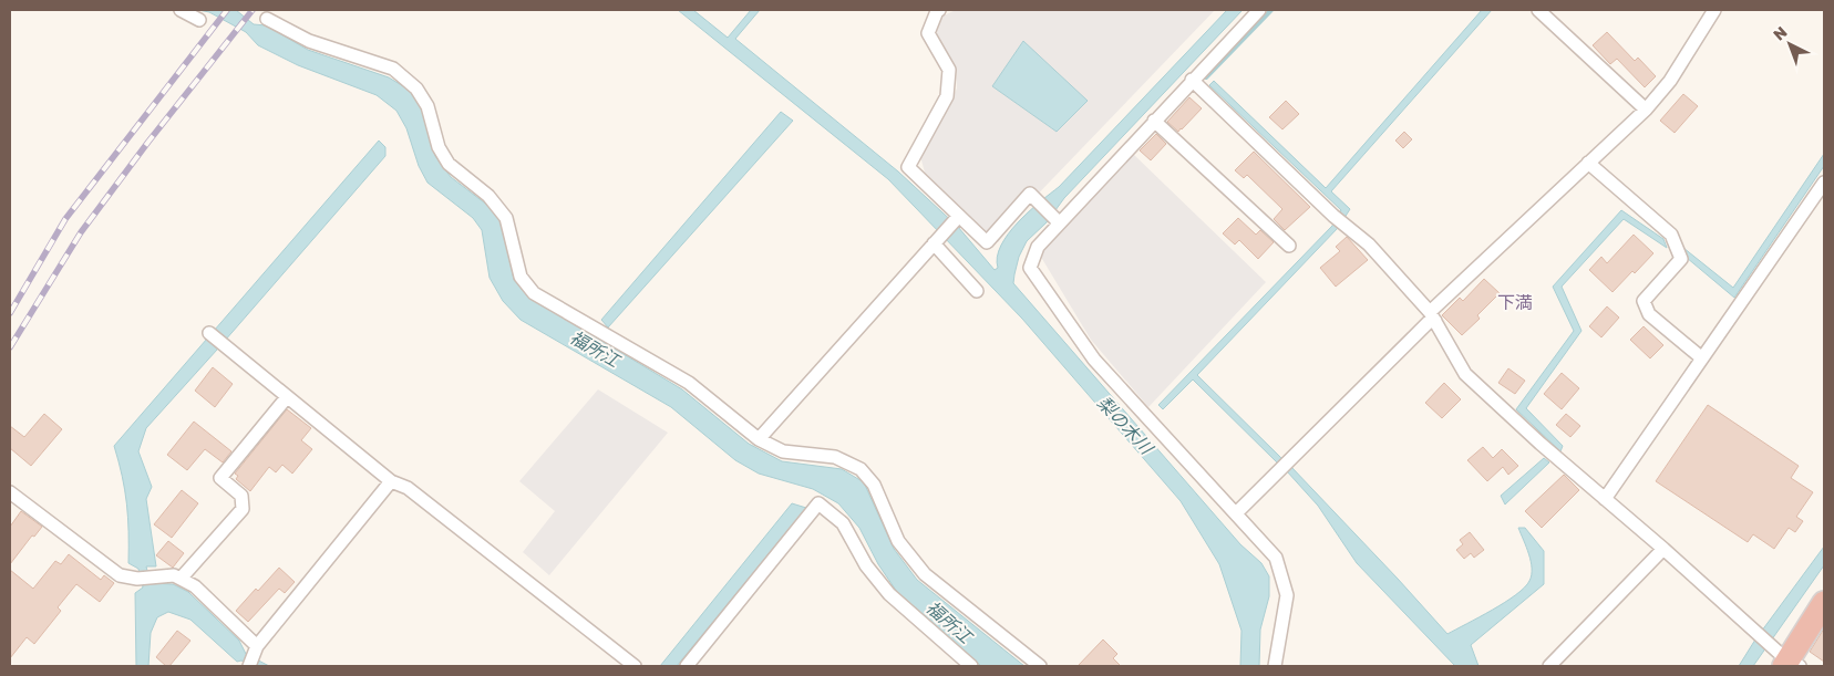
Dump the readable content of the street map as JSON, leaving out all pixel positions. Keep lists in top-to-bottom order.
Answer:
{
  "districts": ["下満"],
  "water": ["福所江", "梨の木川"],
  "north": "top left"
}
